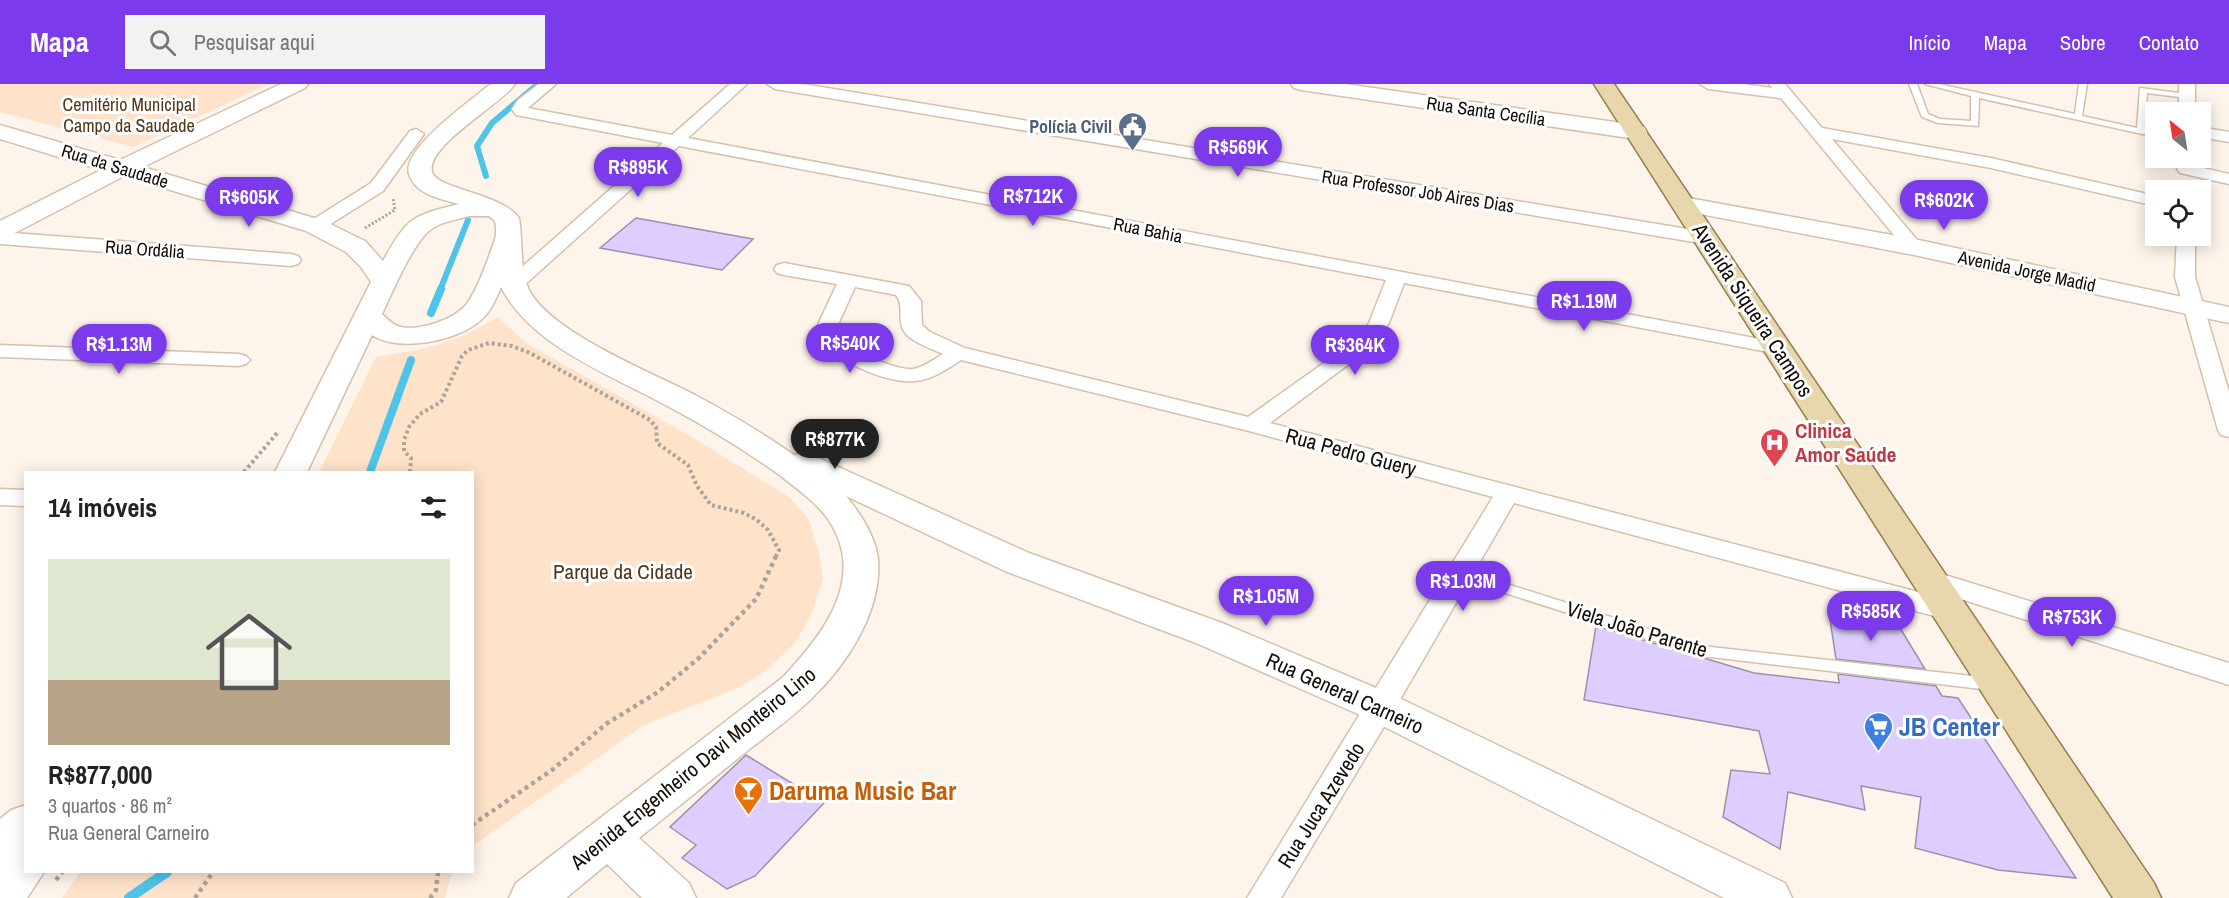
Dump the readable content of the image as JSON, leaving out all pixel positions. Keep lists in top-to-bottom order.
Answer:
{
  "streets": {
    "main road": [
      "Rua Santa Cecília",
      "Rua da Saudade",
      "Avenida Jorge Madid",
      "Avenida Siqueira Campos",
      "Rua General Carneiro",
      "Avenida Engenheiro Davi Monteiro Lino"
    ],
    "street": [
      "Rua Professor Job Aires Dias",
      "Rua Bahia",
      "Rua Ordália",
      "Rua Pedro Guery",
      "Rua Juca Azevedo"
    ],
    "lane": ["Viela João Parente"]
  },
  "crossings": [
    ["Rua Santa Cecília", "Avenida Siqueira Campos"],
    ["Rua Professor Job Aires Dias", "Avenida Siqueira Campos"],
    ["Rua Bahia", "Avenida Siqueira Campos"],
    ["Avenida Jorge Madid", "Avenida Siqueira Campos"],
    ["Avenida Siqueira Campos", "Rua Pedro Guery"],
    ["Avenida Siqueira Campos", "Viela João Parente"],
    ["Rua Pedro Guery", "Rua Juca Azevedo"],
    ["Viela João Parente", "Rua Juca Azevedo"],
    ["Rua General Carneiro", "Avenida Engenheiro Davi Monteiro Lino"],
    ["Rua General Carneiro", "Rua Juca Azevedo"]
  ],
  "parks": ["Cemitério Municipal Campo da Saudade", "Parque da Cidade"],
  "places": {
    "public building": ["Polícia Civil"],
    "hospital": ["Clinica Amor Saúde"],
    "supermarket": ["JB Center"],
    "bar": ["Daruma Music Bar"]
  },
  "north": "top left",
  "page": {
    "header": "Mapa",
    "search": "Pesquisar aqui",
    "nav": [
      "Início",
      "Mapa",
      "Sobre",
      "Contato"
    ],
    "price": [
      "R$569K",
      "R$895K",
      "R$712K",
      "R$605K",
      "R$602K",
      "R$1.19M",
      "R$540K",
      "R$1.13M",
      "R$364K",
      "R$877K",
      "R$1.03M",
      "R$1.05M",
      "R$585K",
      "R$753K"
    ],
    "heading": "14 imóveis",
    "list": [
      {
        "name": "R$877,000",
        "note": "3 quartos · 86 m² · Rua General Carneiro"
      }
    ]
  }
}
